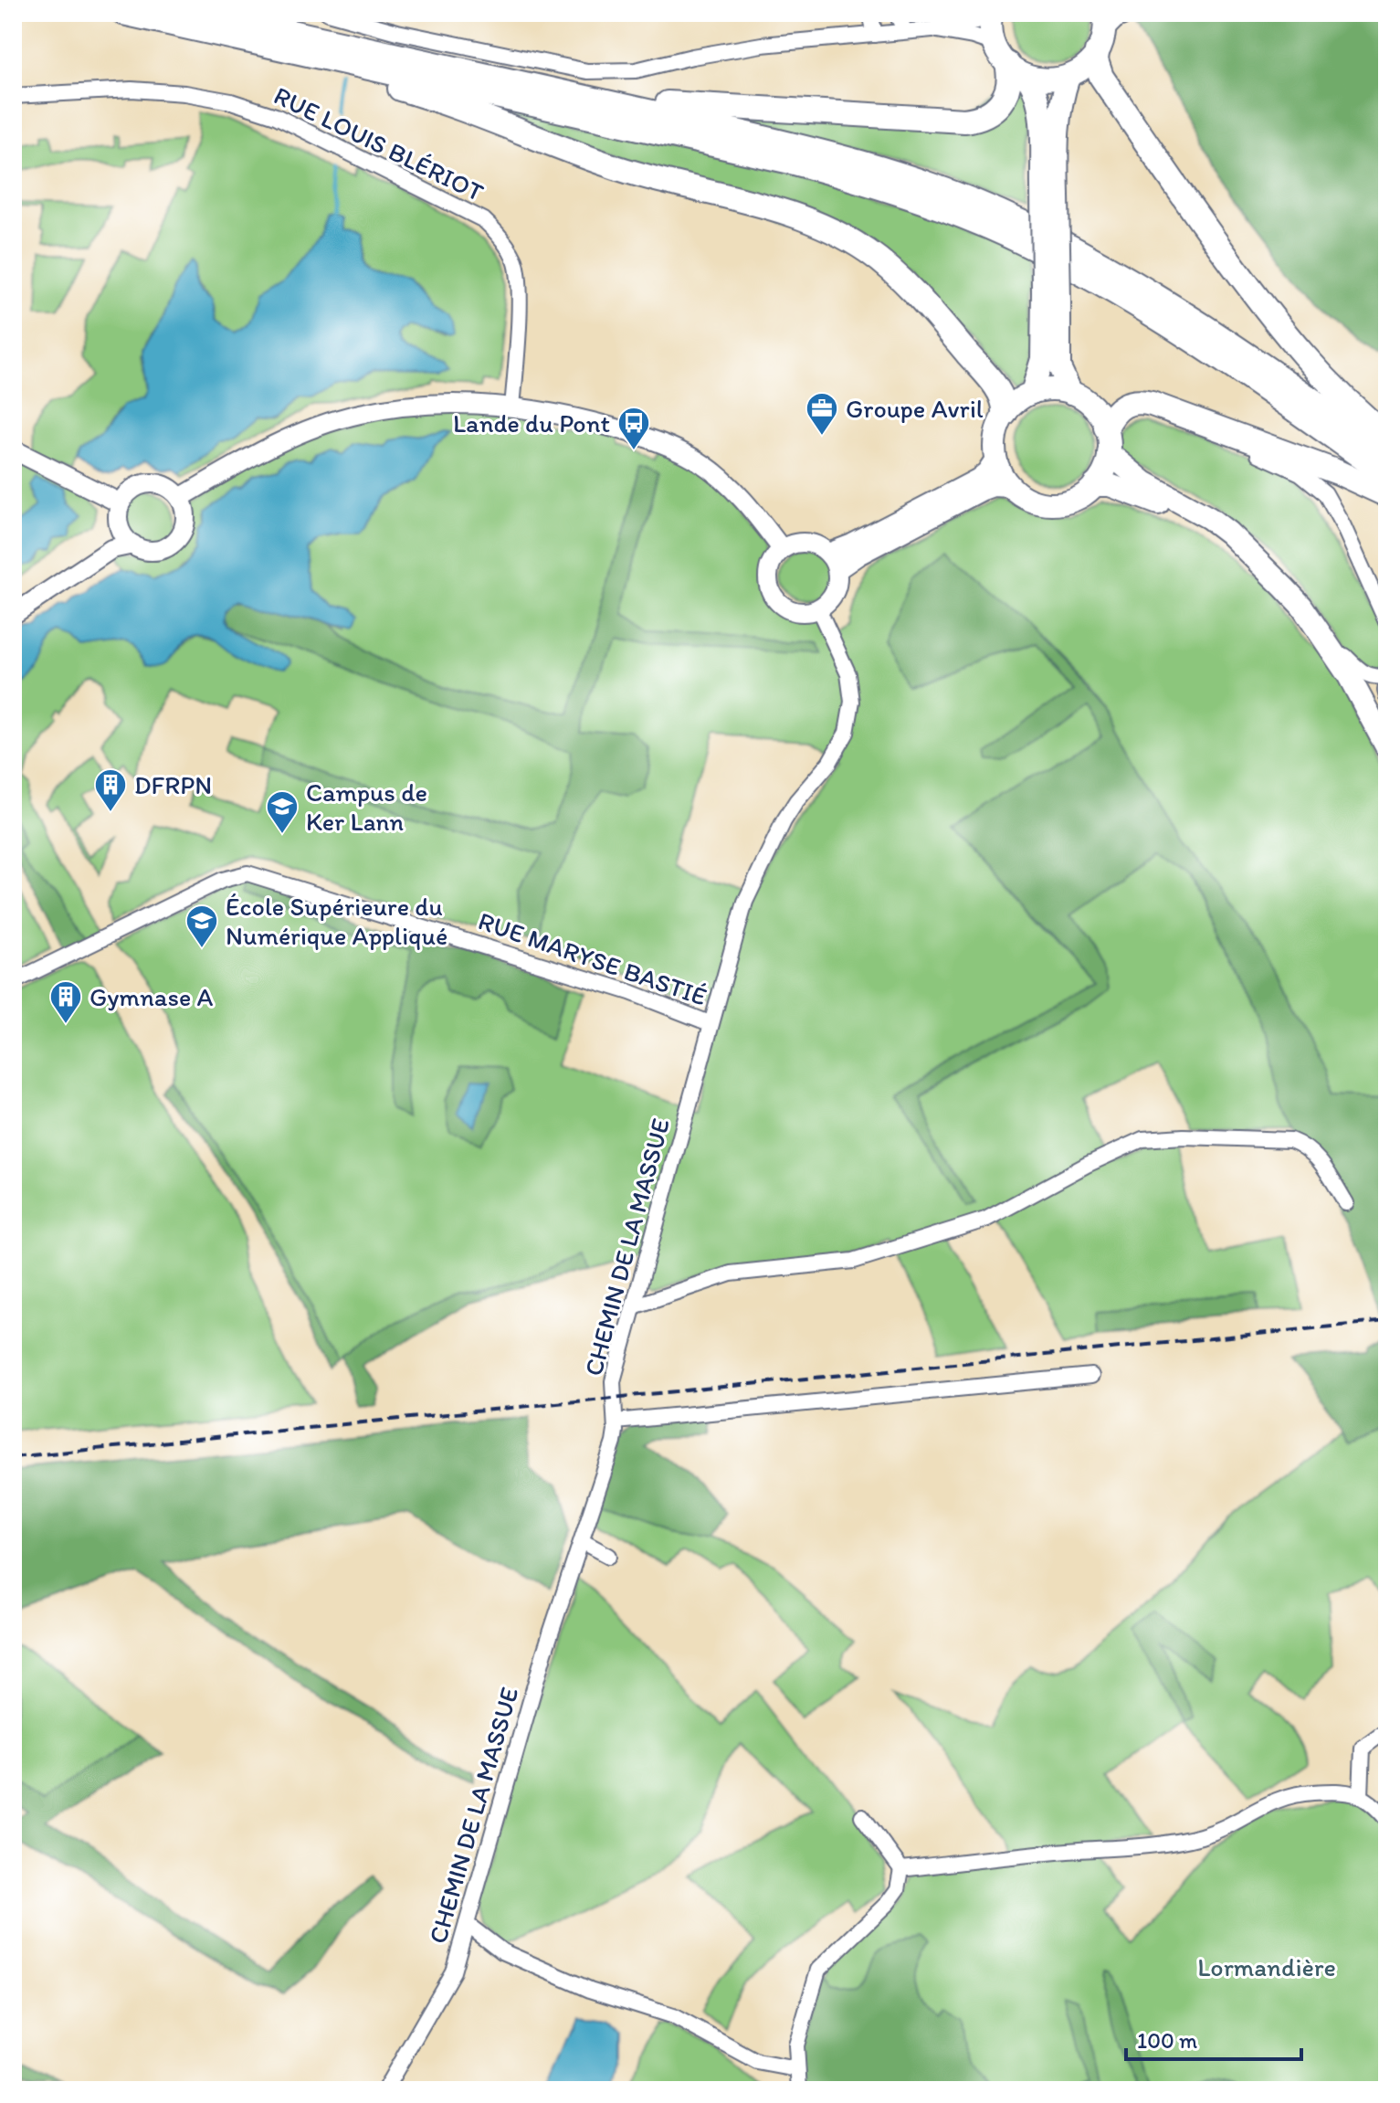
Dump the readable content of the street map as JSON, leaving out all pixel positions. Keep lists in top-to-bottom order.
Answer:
{
  "streets": {
    "street": ["RUE LOUIS BLÉRIOT", "RUE MARYSE BASTIÉ", "CHEMIN DE LA MASSUE"]
  },
  "crossings": [
    ["RUE MARYSE BASTIÉ", "CHEMIN DE LA MASSUE"]
  ],
  "parks": ["Lormandière"],
  "places": {
    "office": ["Groupe Avril"],
    "bus stop": ["Lande du Pont"],
    "building": ["DFRPN", "Gymnase A"],
    "school or university": ["Campus de Ker Lann", "École Supérieure du Numérique Appliqué"]
  },
  "scale_bar": "100 m"
}
